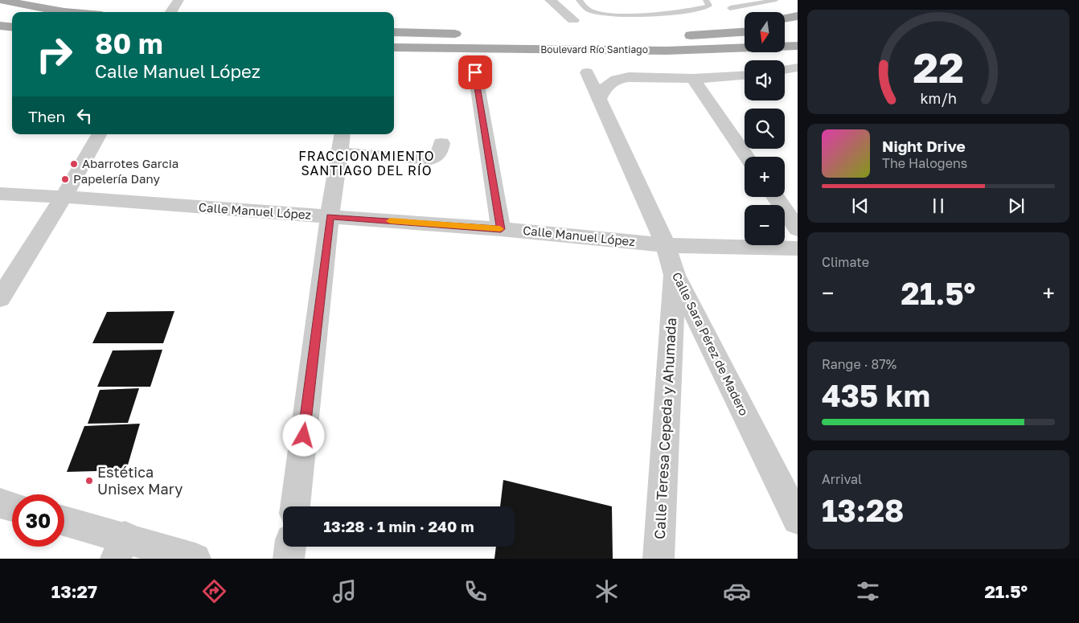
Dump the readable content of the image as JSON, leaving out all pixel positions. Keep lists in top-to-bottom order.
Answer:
{
  "streets": {
    "main road": ["Boulevard Río Santiago"],
    "street": ["Calle Manuel López", "Calle Sara Pérez de Madero", "Calle Teresa Cepeda y Ahumada"]
  },
  "crossings": [
    ["Calle Manuel López", "Calle Sara Pérez de Madero"],
    ["Calle Sara Pérez de Madero", "Calle Teresa Cepeda y Ahumada"]
  ],
  "districts": ["FRACCIONAMIENTO SANTIAGO DEL RÍO"],
  "places": ["Abarrotes Garcia", "Papelería Dany", "Estética Unisex Mary"],
  "north": "bottom",
  "page": {
    "map_buttons": ["+", "−"],
    "turn": ["80 m", "Calle Manuel López"],
    "then": "Then",
    "song": ["Night Drive", "The Halogens"],
    "tile": [
      "Climate",
      ["Range · 87%", "435 km"],
      ["Arrival", "13:28"]
    ],
    "heat": ["−", "21.5°", "+"],
    "limit": "30",
    "trip": "13:28 · 1 min · 240 m",
    "tabs": ["13:27", "21.5°"],
    "gauge": ["22", "km/h"]
  }
}
